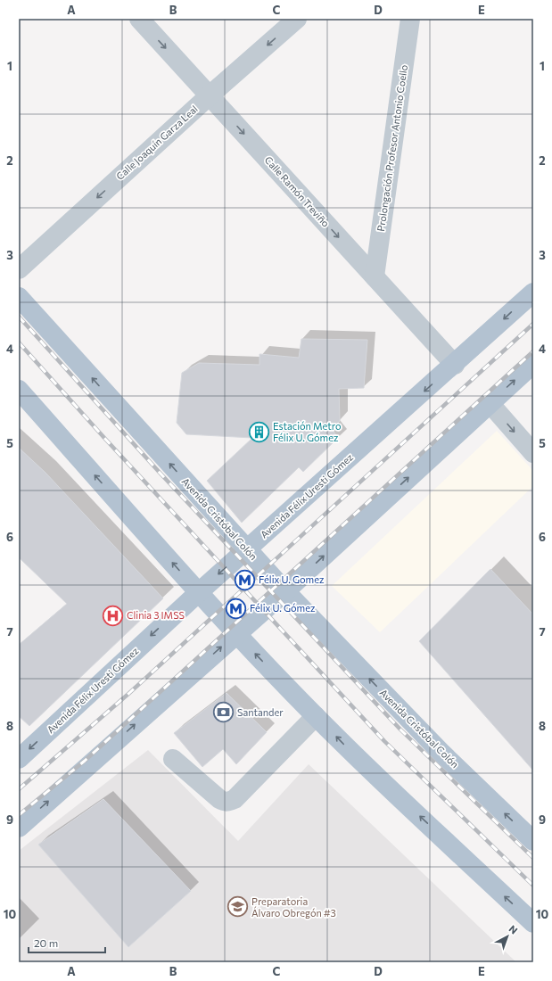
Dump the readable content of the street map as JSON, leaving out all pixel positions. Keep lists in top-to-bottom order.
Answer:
{
  "streets": {
    "main road": ["Avenida Félix Uresti Gómez", "Avenida Cristóbal Colón"],
    "street": ["Calle Joaquín Garza Leal", "Prolongación Profesor Antonio Coello", "Calle Ramón Treviño"]
  },
  "crossings": [
    ["Calle Joaquín Garza Leal", "Calle Ramón Treviño"],
    ["Prolongación Profesor Antonio Coello", "Calle Ramón Treviño"],
    ["Calle Ramón Treviño", "Avenida Félix Uresti Gómez"],
    ["Avenida Félix Uresti Gómez", "Avenida Cristóbal Colón"]
  ],
  "one_way": ["Calle Joaquín Garza Leal", "Calle Ramón Treviño"],
  "places": {
    "building": ["Estación Metro Félix U. Gómez"],
    "metro station": ["Félix U. Gomez", "Félix U. Gómez"],
    "hospital": ["Clinia 3 IMSS"],
    "bank": ["Santander"],
    "school or university": ["Preparatoria Álvaro Obregón #3"]
  },
  "scale_bar": "20 m",
  "north": "top right",
  "grid": {
    "columns": [
      "A",
      "B",
      "C",
      "D",
      "E"
    ],
    "rows": [
      "1",
      "2",
      "3",
      "4",
      "5",
      "6",
      "7",
      "8",
      "9",
      "10"
    ]
  }
}
